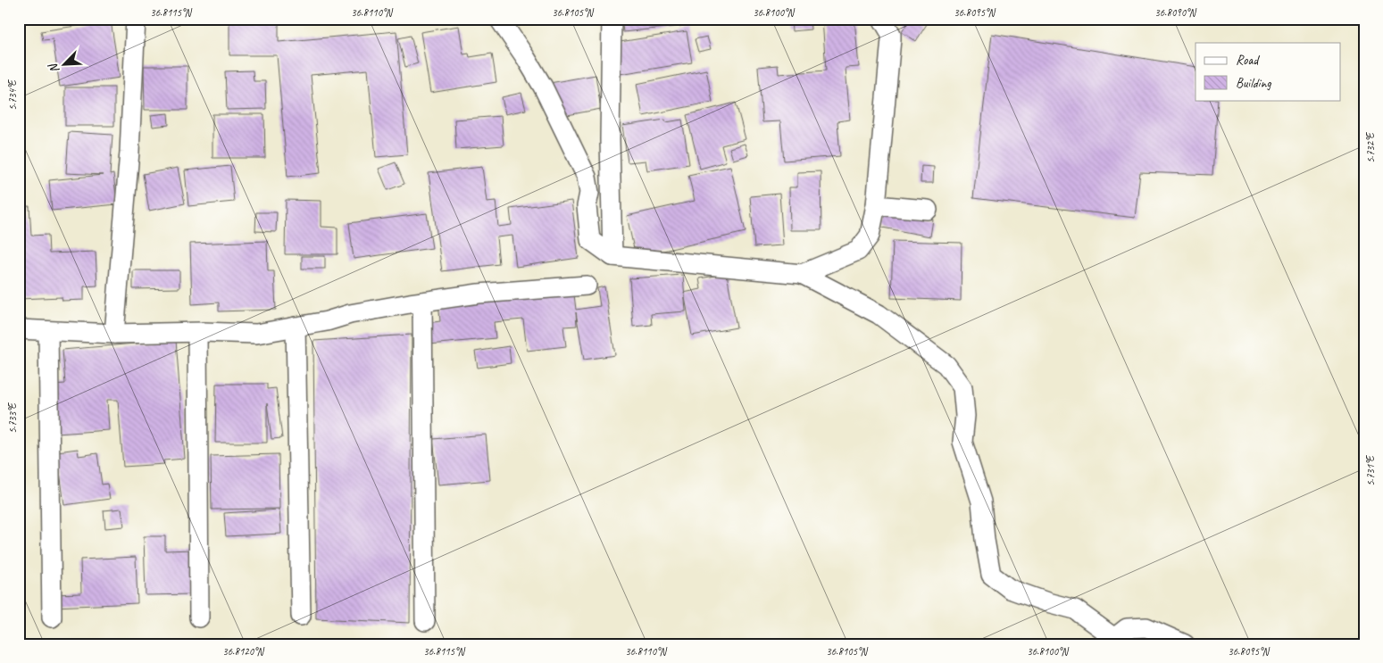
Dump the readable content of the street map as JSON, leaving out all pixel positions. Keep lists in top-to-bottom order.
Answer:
{
  "legend": ["Road", "Building"],
  "north": "bottom left",
  "coordinates": [
    "36.8115°N",
    "36.8110°N",
    "36.8105°N",
    "36.8100°N",
    "36.8095°N",
    "36.8090°N",
    "5.734°E",
    "5.732°E",
    "5.733°E",
    "5.731°E",
    "36.8120°N"
  ]
}
